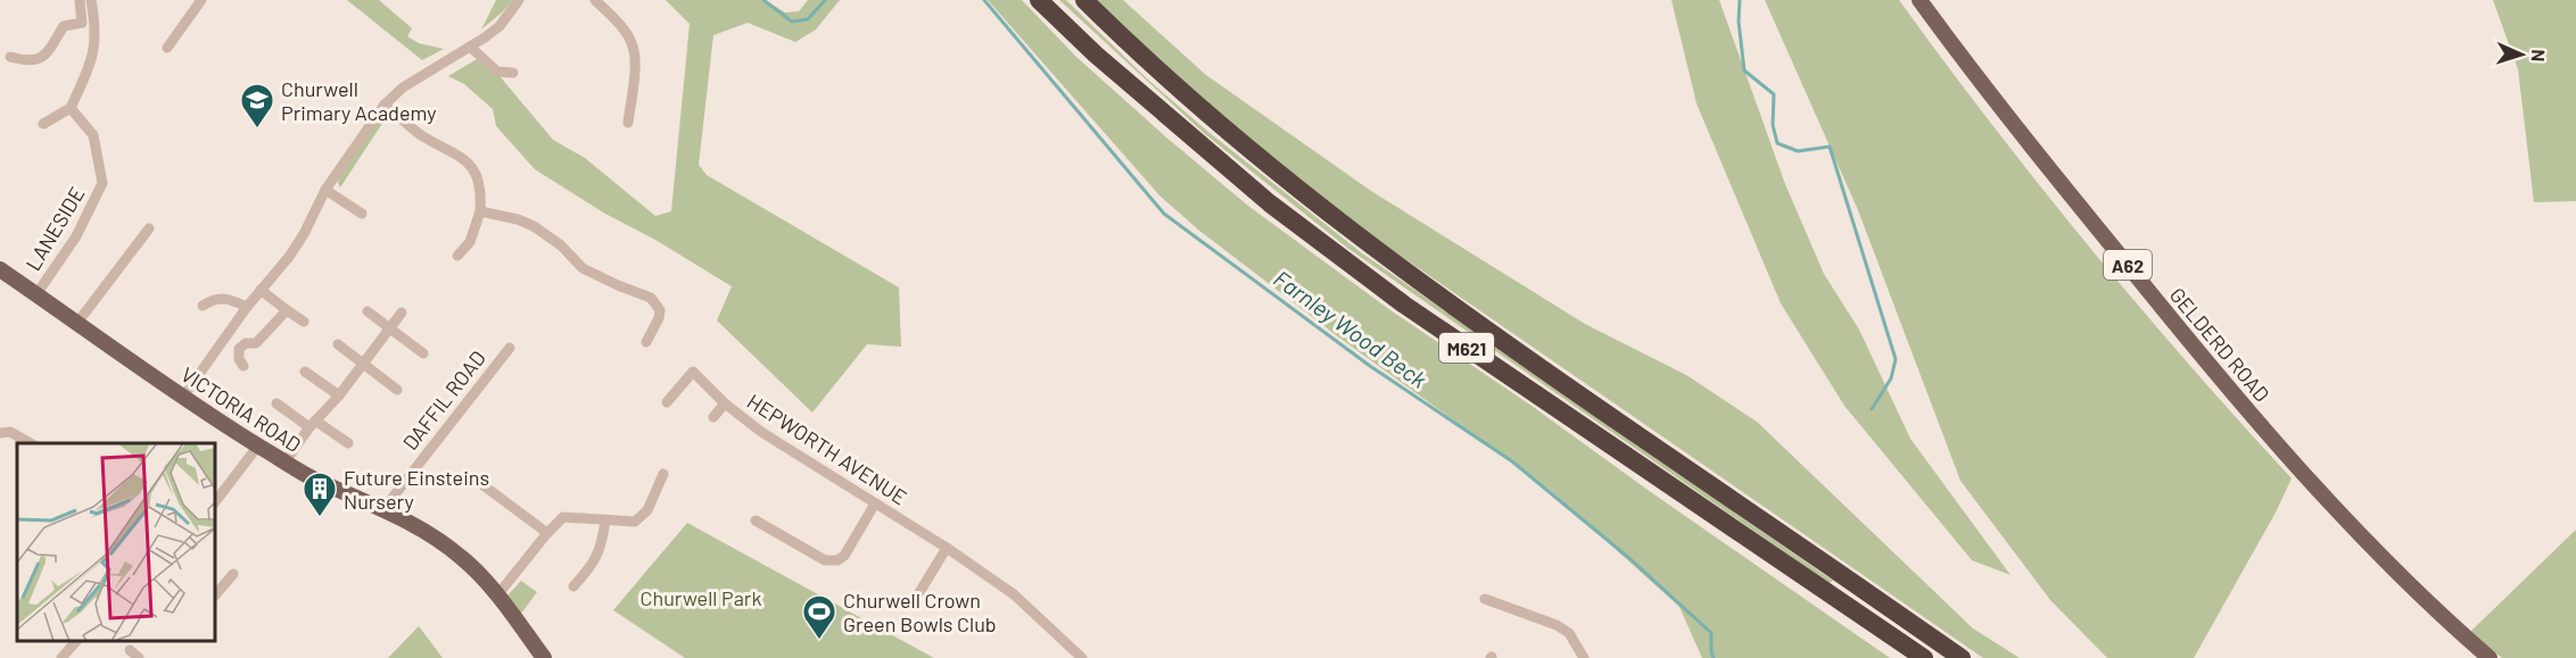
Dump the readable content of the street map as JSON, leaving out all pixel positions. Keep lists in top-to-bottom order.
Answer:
{
  "streets": {
    "highway": ["M621"],
    "main road": ["A62", "GELDERD ROAD", "VICTORIA ROAD"],
    "street": ["LANESIDE", "DAFFIL ROAD", "HEPWORTH AVENUE"]
  },
  "crossings": [
    ["LANESIDE", "VICTORIA ROAD"],
    ["DAFFIL ROAD", "VICTORIA ROAD"]
  ],
  "water": ["Farnley Wood Beck"],
  "parks": ["Churwell Park"],
  "places": {
    "school or university": ["Churwell Primary Academy"],
    "building": ["Future Einsteins Nursery"],
    "sports": ["Churwell Crown Green Bowls Club"]
  },
  "north": "right"
}
